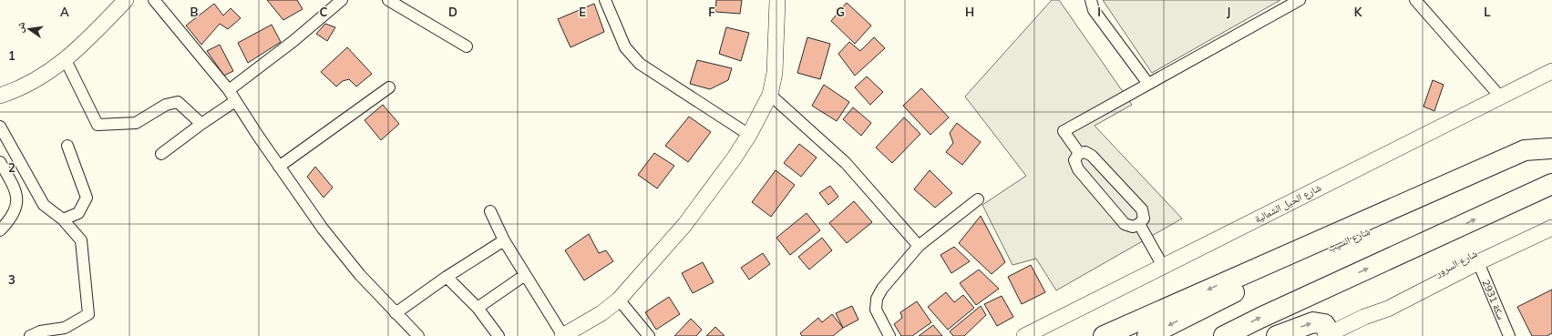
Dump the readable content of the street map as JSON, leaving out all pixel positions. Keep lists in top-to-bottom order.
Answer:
{
  "streets": {
    "highway": ["شارع السيب"],
    "street": ["شارع الحيل الشمالية", "شارع السرور", "سكة 2931"]
  },
  "crossings": [
    ["شارع السرور", "سكة 2931"]
  ],
  "north": "left",
  "grid": {
    "columns": [
      "A",
      "B",
      "C",
      "D",
      "E",
      "F",
      "G",
      "H",
      "I",
      "J",
      "K",
      "L"
    ],
    "rows": ["1", "2", "3"]
  }
}
